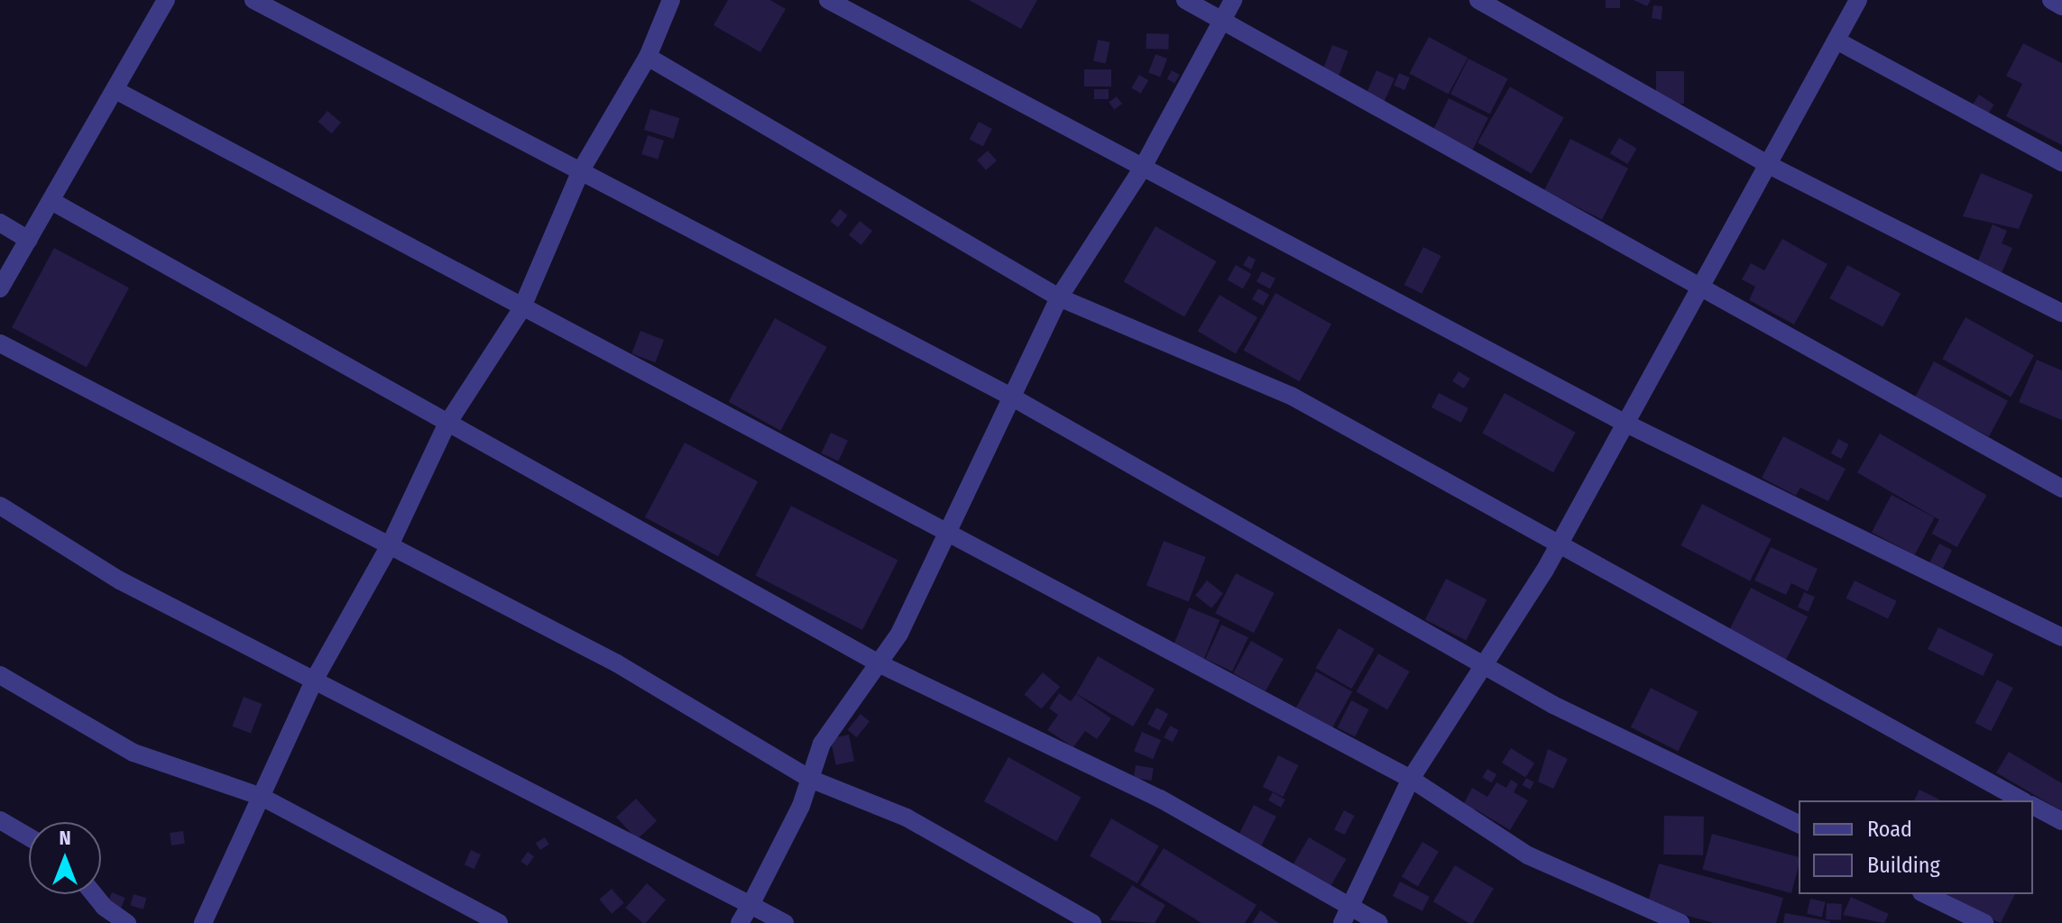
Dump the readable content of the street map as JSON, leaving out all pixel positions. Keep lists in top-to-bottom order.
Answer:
{
  "legend": ["Road", "Building"],
  "north": "top"
}
